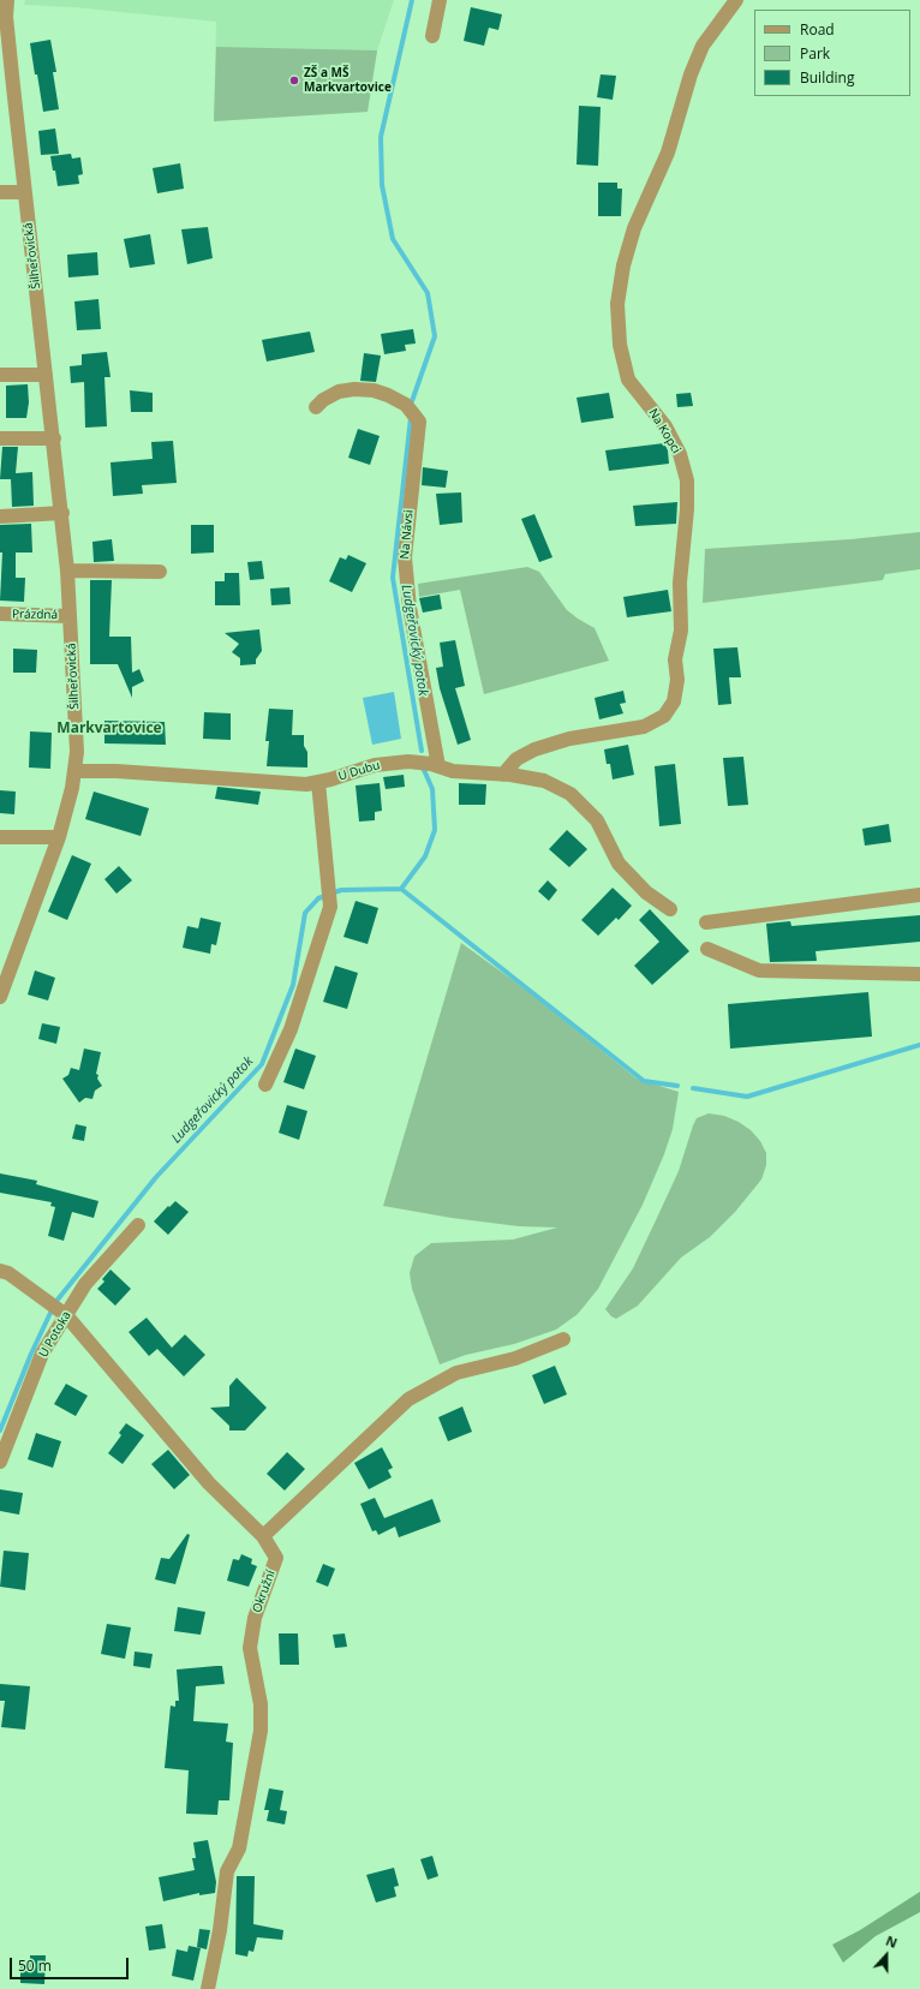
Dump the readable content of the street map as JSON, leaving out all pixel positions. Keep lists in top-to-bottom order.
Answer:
{
  "streets": {
    "street": [
      "Šilheřovická",
      "Na Kopci",
      "Na Návsi",
      "Prázdná",
      "U Dubu",
      "U Potoka",
      "Okružní"
    ]
  },
  "crossings": [
    ["Šilheřovická", "Prázdná"],
    ["Šilheřovická", "U Dubu"],
    ["Na Kopci", "U Dubu"],
    ["Na Návsi", "U Dubu"],
    ["U Potoka", "Okružní"]
  ],
  "districts": ["Markvartovice"],
  "water": ["Ludgeřovický potok"],
  "places": ["ZŠ a MŠ Markvartovice"],
  "legend": ["Road", "Park", "Building"],
  "scale_bar": "50 m",
  "north": "top"
}
